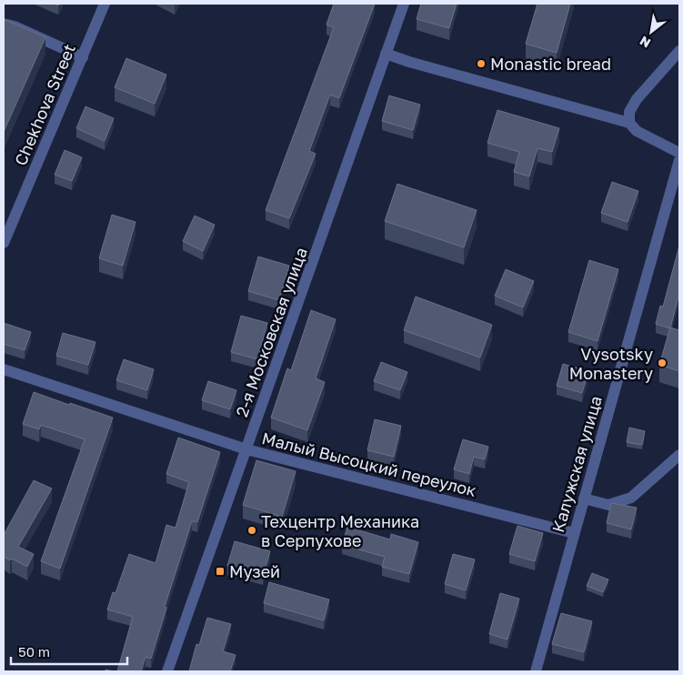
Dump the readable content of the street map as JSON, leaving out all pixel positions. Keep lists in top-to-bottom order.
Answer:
{
  "streets": {
    "street": [
      "Chekhova Street",
      "2-я Московская улица",
      "Малый Высоцкий переулок",
      "Калужская улица"
    ]
  },
  "crossings": [
    ["2-я Московская улица", "Малый Высоцкий переулок"],
    ["Малый Высоцкий переулок", "Калужская улица"]
  ],
  "places": {
    "other": ["Monastic bread", "Vysotsky Monastery", "Техцентр Механика в Серпухове"],
    "transit": ["Музей"]
  },
  "scale_bar": "50 m",
  "north": "bottom left"
}
